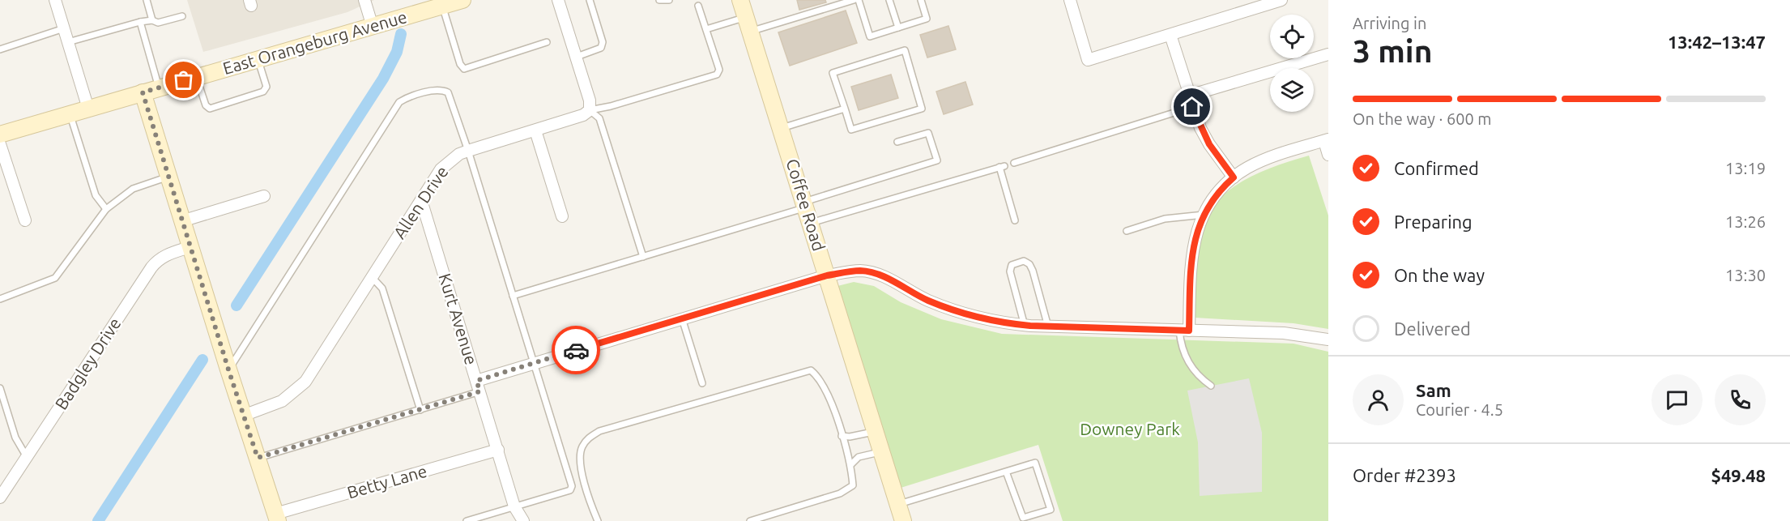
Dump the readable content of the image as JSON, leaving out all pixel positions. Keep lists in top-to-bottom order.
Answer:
{
  "streets": {
    "street": [
      "East Orangeburg Avenue",
      "Allen Drive",
      "Coffee Road",
      "Kurt Avenue",
      "Badgley Drive",
      "Betty Lane"
    ]
  },
  "crossings": [
    ["Allen Drive", "Kurt Avenue"],
    ["Kurt Avenue", "Betty Lane"]
  ],
  "parks": ["Downey Park"],
  "page": {
    "heading": ["3 min", "Arriving in", "13:42–13:47"],
    "panel": [
      "Sam",
      "Courier · 4.5",
      "Order #2393",
      "$49.48"
    ],
    "bar": "On the way · 600 m",
    "list": [
      ["Confirmed", "13:19"],
      ["Preparing", "13:26"],
      ["On the way", "13:30"],
      "Delivered"
    ]
  }
}
